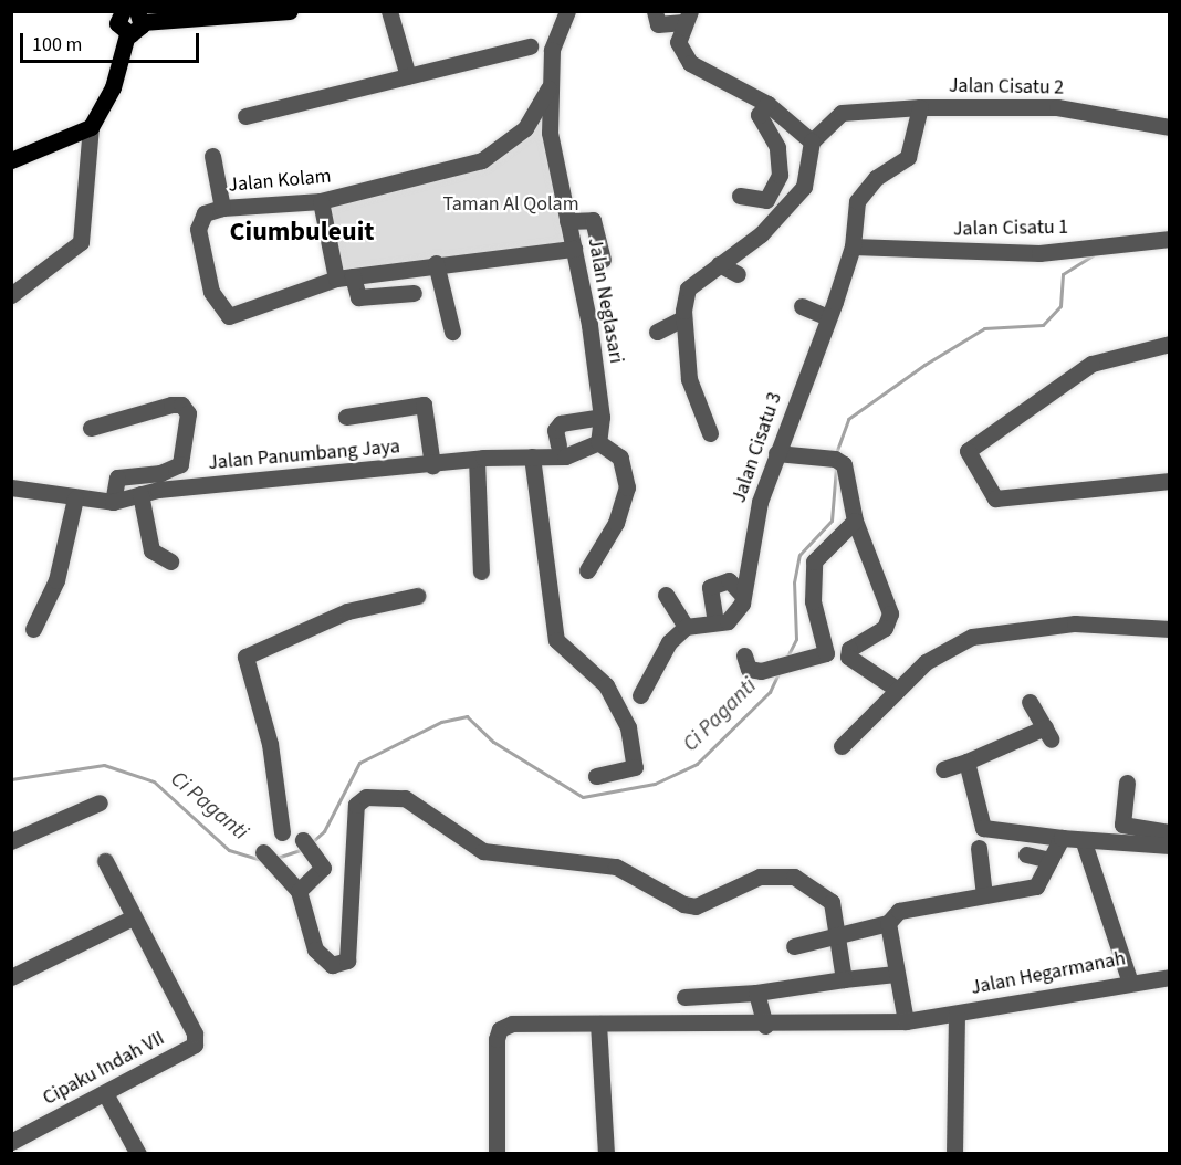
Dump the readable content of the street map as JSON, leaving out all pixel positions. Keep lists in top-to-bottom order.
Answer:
{
  "streets": {
    "street": [
      "Jalan Cisatu 2",
      "Jalan Kolam",
      "Jalan Cisatu 1",
      "Jalan Neglasari",
      "Jalan Cisatu 3",
      "Jalan Panumbang Jaya",
      "Jalan Hegarmanah",
      "Cipaku Indah VII"
    ]
  },
  "crossings": [
    ["Jalan Cisatu 2", "Jalan Cisatu 3"],
    ["Jalan Kolam", "Jalan Neglasari"],
    ["Jalan Cisatu 1", "Jalan Cisatu 3"],
    ["Jalan Neglasari", "Jalan Panumbang Jaya"]
  ],
  "districts": ["Ciumbuleuit"],
  "water": ["Ci Paganti"],
  "parks": ["Taman Al Qolam"],
  "scale_bar": "100 m"
}
